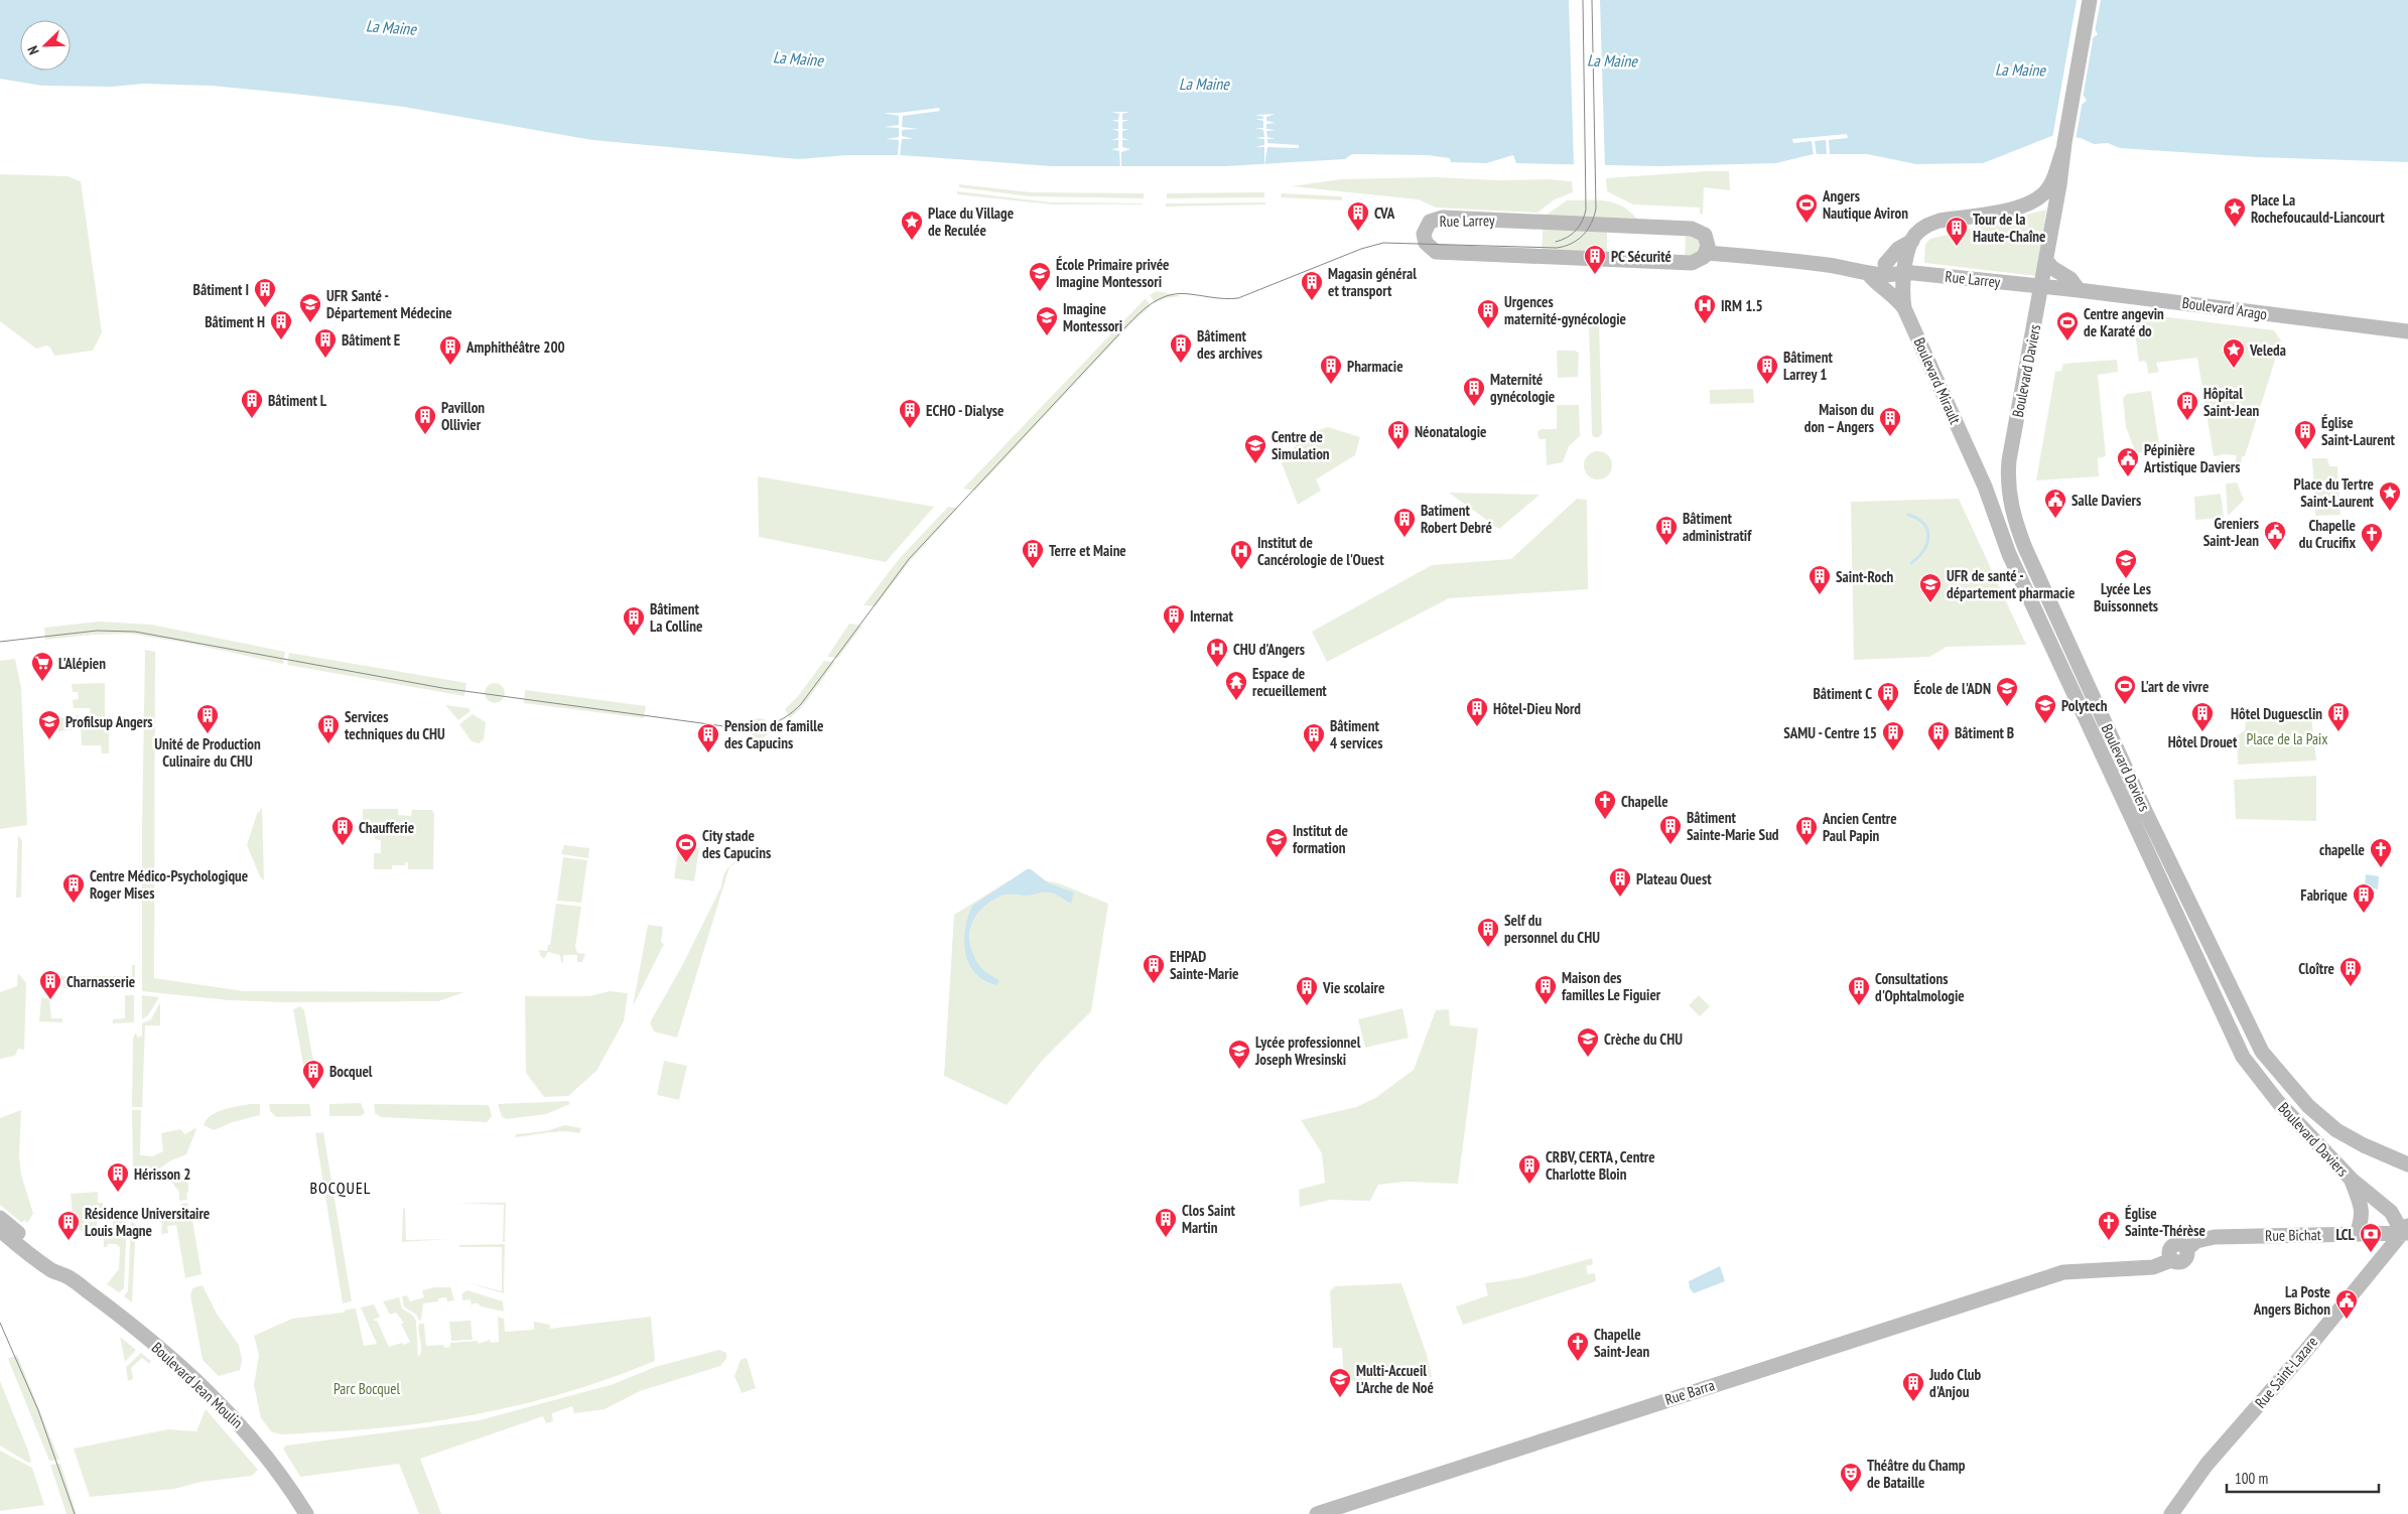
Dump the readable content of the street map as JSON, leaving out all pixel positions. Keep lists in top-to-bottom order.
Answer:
{
  "streets": {
    "main road": [
      "Rue Larrey",
      "Boulevard Arago",
      "Boulevard Daviers",
      "Boulevard Mirault",
      "Rue Bichat",
      "Rue Saint-Lazare",
      "Boulevard Jean Moulin",
      "Rue Barra"
    ]
  },
  "crossings": [
    ["Rue Larrey", "Boulevard Arago"],
    ["Rue Larrey", "Boulevard Daviers"],
    ["Rue Larrey", "Boulevard Mirault"],
    ["Boulevard Arago", "Boulevard Daviers"],
    ["Boulevard Daviers", "Boulevard Mirault"],
    ["Boulevard Daviers", "Rue Bichat"],
    ["Boulevard Daviers", "Rue Saint-Lazare"],
    ["Rue Bichat", "Rue Saint-Lazare"],
    ["Rue Bichat", "Rue Barra"]
  ],
  "districts": ["BOCQUEL"],
  "water": ["La Maine"],
  "parks": ["Place de la Paix", "Parc Bocquel"],
  "places": {
    "sports": [
      "Angers Nautique Aviron",
      "Centre angevin de Karaté do",
      "L'art de vivre",
      "City stade des Capucins"
    ],
    "place": [
      "Place La Rochefoucauld-Liancourt",
      "Place du Village de Reculée",
      "Veleda",
      "Place du Tertre Saint-Laurent"
    ],
    "building": [
      "CVA",
      "Tour de la Haute-Chaîne",
      "PC Sécurité",
      "Magasin général et transport",
      "Bâtiment I",
      "Urgences maternité-gynécologie",
      "Bâtiment H",
      "Bâtiment E",
      "Bâtiment des archives",
      "Amphithéâtre 200",
      "Pharmacie",
      "Bâtiment Larrey 1",
      "Maternité gynécologie",
      "Bâtiment L",
      "Hôpital Saint-Jean",
      "ECHO - Dialyse",
      "Pavillon Ollivier",
      "Maison du don – Angers",
      "Néonatalogie",
      "Église Saint-Laurent",
      "Batiment Robert Debré",
      "Bâtiment administratif",
      "Terre et Maine",
      "Saint-Roch",
      "Internat",
      "Bâtiment La Colline",
      "Bâtiment C",
      "Hôtel-Dieu Nord",
      "Hôtel Drouet",
      "Hôtel Duguesclin",
      "Unité de Production Culinaire du CHU",
      "Services techniques du CHU",
      "SAMU - Centre 15",
      "Bâtiment B",
      "Pension de famille des Capucins",
      "Bâtiment 4 services",
      "Bâtiment Sainte-Marie Sud",
      "Chaufferie",
      "Ancien Centre Paul Papin",
      "Plateau Ouest",
      "Centre Médico-Psychologique Roger Mises",
      "Fabrique",
      "Self du personnel du CHU",
      "EHPAD Sainte-Marie",
      "Cloître",
      "Charnasserie",
      "Maison des familles Le Figuier",
      "Vie scolaire",
      "Consultations d'Ophtalmologie",
      "Bocquel",
      "CRBV, CERTA , Centre Charlotte Bloin",
      "Hérisson 2",
      "Clos Saint Martin",
      "Résidence Universitaire Louis Magne",
      "Judo Club d'Anjou"
    ],
    "school or university": [
      "École Primaire privée Imagine Montessori",
      "UFR Santé - Département Médecine",
      "Imagine Montessori",
      "Centre de Simulation",
      "Lycée Les Buissonnets",
      "UFR de santé - département pharmacie",
      "École de l'ADN",
      "Polytech",
      "Profilsup Angers",
      "Institut de formation",
      "Crèche du CHU",
      "Lycée professionnel Joseph Wresinski",
      "Multi-Accueil L'Arche de Noé"
    ],
    "hospital": ["IRM 1.5", "Institut de Cancérologie de l'Ouest", "CHU d'Angers"],
    "public building": [
      "Pépinière Artistique Daviers",
      "Salle Daviers",
      "Greniers Saint-Jean",
      "La Poste Angers Bichon"
    ],
    "church": [
      "Chapelle du Crucifix",
      "Chapelle",
      "chapelle",
      "Église Sainte-Thérèse",
      "Chapelle Saint-Jean"
    ],
    "supermarket": ["L'Alépien"],
    "temple": ["Espace de recueillement"],
    "bank": ["LCL"],
    "theatre": ["Théâtre du Champ de Bataille"]
  },
  "scale_bar": "100 m",
  "north": "bottom left"
}
